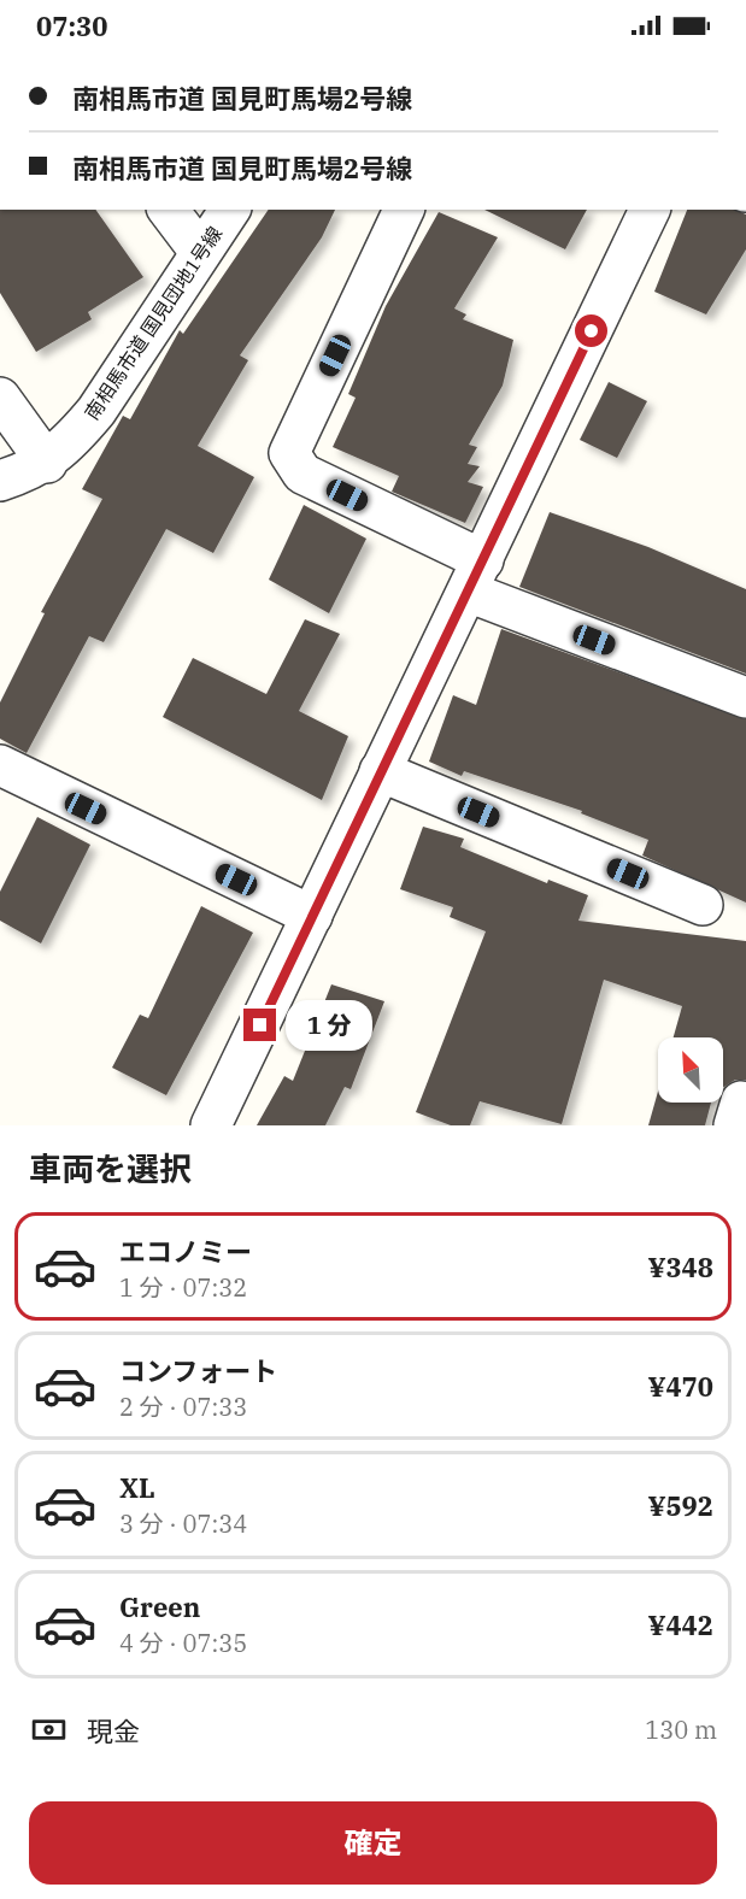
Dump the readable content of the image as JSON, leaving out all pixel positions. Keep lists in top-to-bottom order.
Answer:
{
  "streets": {
    "street": ["南相馬市道 国見団地1号線"]
  },
  "north": "top left",
  "page": {
    "status": "07:30",
    "banner": ["南相馬市道 国見町馬場2号線", "南相馬市道 国見町馬場2号線"],
    "bubble": "1 分",
    "heading": "車両を選択",
    "list": [
      {
        "name": "エコノミー",
        "note": "1 分 · 07:32",
        "value": "¥348"
      },
      {
        "name": "コンフォート",
        "note": "2 分 · 07:33",
        "value": "¥470"
      },
      {
        "name": "XL",
        "note": "3 分 · 07:34",
        "value": "¥592"
      },
      {
        "name": "Green",
        "note": "4 分 · 07:35",
        "value": "¥442"
      }
    ],
    "pay": ["現金", "130 m"],
    "buttons": "確定"
  }
}
